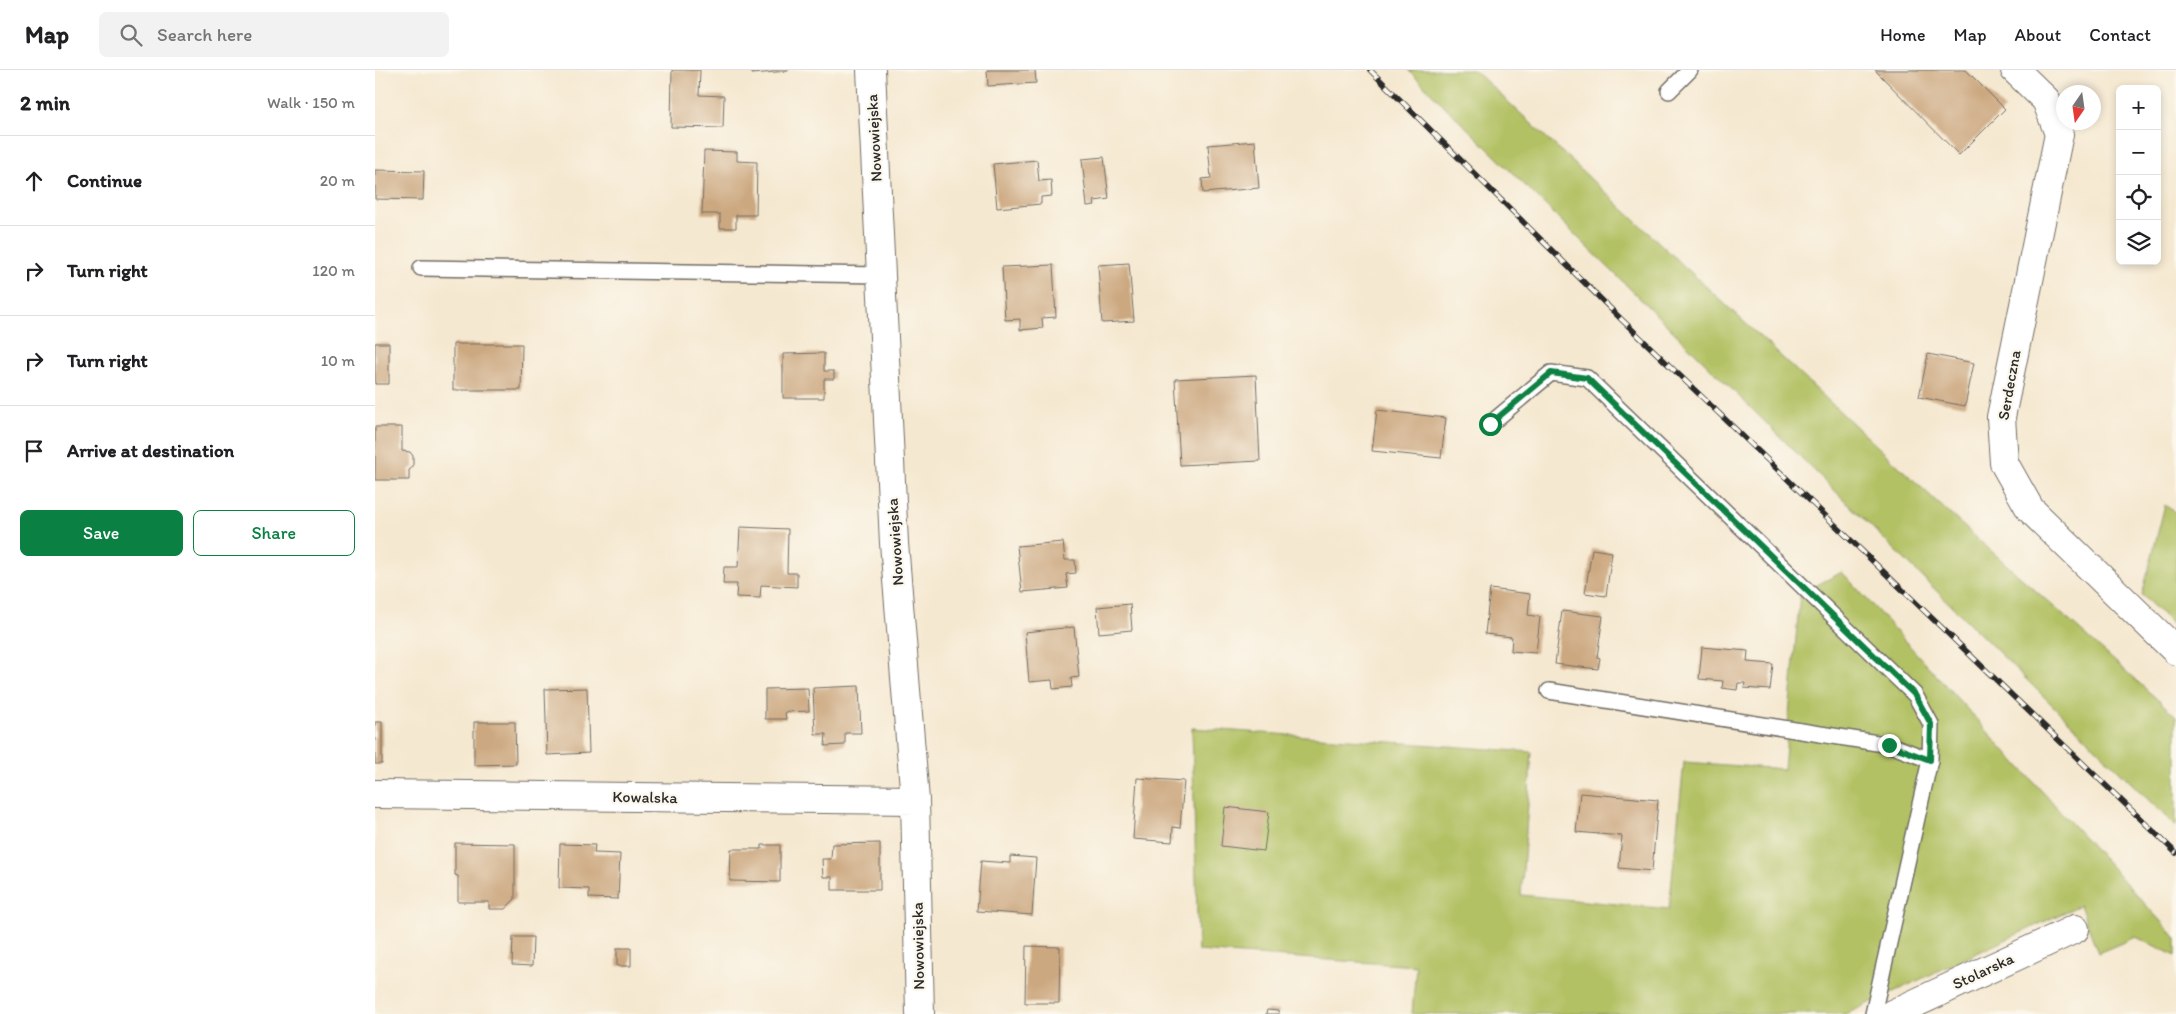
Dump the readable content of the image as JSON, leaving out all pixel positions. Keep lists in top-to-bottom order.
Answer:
{
  "streets": {
    "street": [
      "Nowowiejska",
      "Serdeczna",
      "Kowalska",
      "Stolarska"
    ]
  },
  "crossings": [
    ["Nowowiejska", "Kowalska"]
  ],
  "north": "bottom",
  "page": {
    "header": "Map",
    "search": "Search here",
    "nav": [
      "Home",
      "Map",
      "About",
      "Contact"
    ],
    "heading": ["2 min", "Walk · 150 m"],
    "map_buttons": ["+", "−"],
    "list": [
      ["Continue", "20 m"],
      ["Turn right", "120 m"],
      ["Turn right", "10 m"],
      "Arrive at destination"
    ],
    "buttons": ["Save", "Share"]
  }
}
